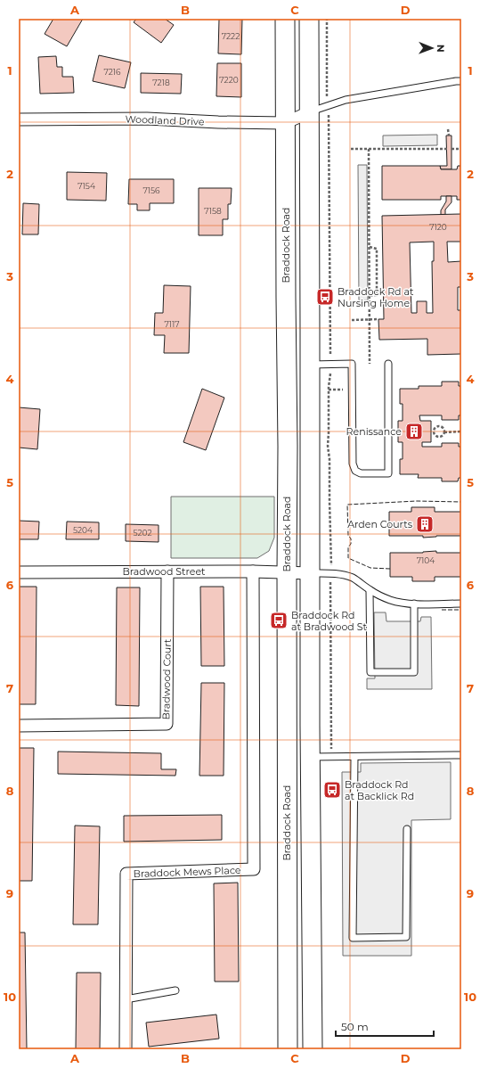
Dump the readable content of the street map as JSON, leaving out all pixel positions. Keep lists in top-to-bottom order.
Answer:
{
  "streets": {
    "main road": ["Braddock Road"],
    "street": [
      "Woodland Drive",
      "Bradwood Street",
      "Bradwood Court",
      "Braddock Mews Place"
    ]
  },
  "crossings": [
    ["Woodland Drive", "Braddock Road"],
    ["Braddock Road", "Bradwood Street"],
    ["Bradwood Street", "Bradwood Court"],
    ["Bradwood Street", "Braddock Mews Place"]
  ],
  "places": {
    "bus stop": ["Braddock Rd at Nursing Home", "Braddock Rd at Bradwood St", "Braddock Rd at Backlick Rd"],
    "building": ["Renissance", "Arden Courts"]
  },
  "house_numbers": [
    "7222",
    "7216",
    "7220",
    "7218",
    "7154",
    "7156",
    "7158",
    "7120",
    "7117",
    "5204",
    "5202",
    "7104"
  ],
  "scale_bar": "50 m",
  "north": "right",
  "grid": {
    "columns": [
      "A",
      "B",
      "C",
      "D"
    ],
    "rows": [
      "1",
      "2",
      "3",
      "4",
      "5",
      "6",
      "7",
      "8",
      "9",
      "10"
    ]
  }
}
